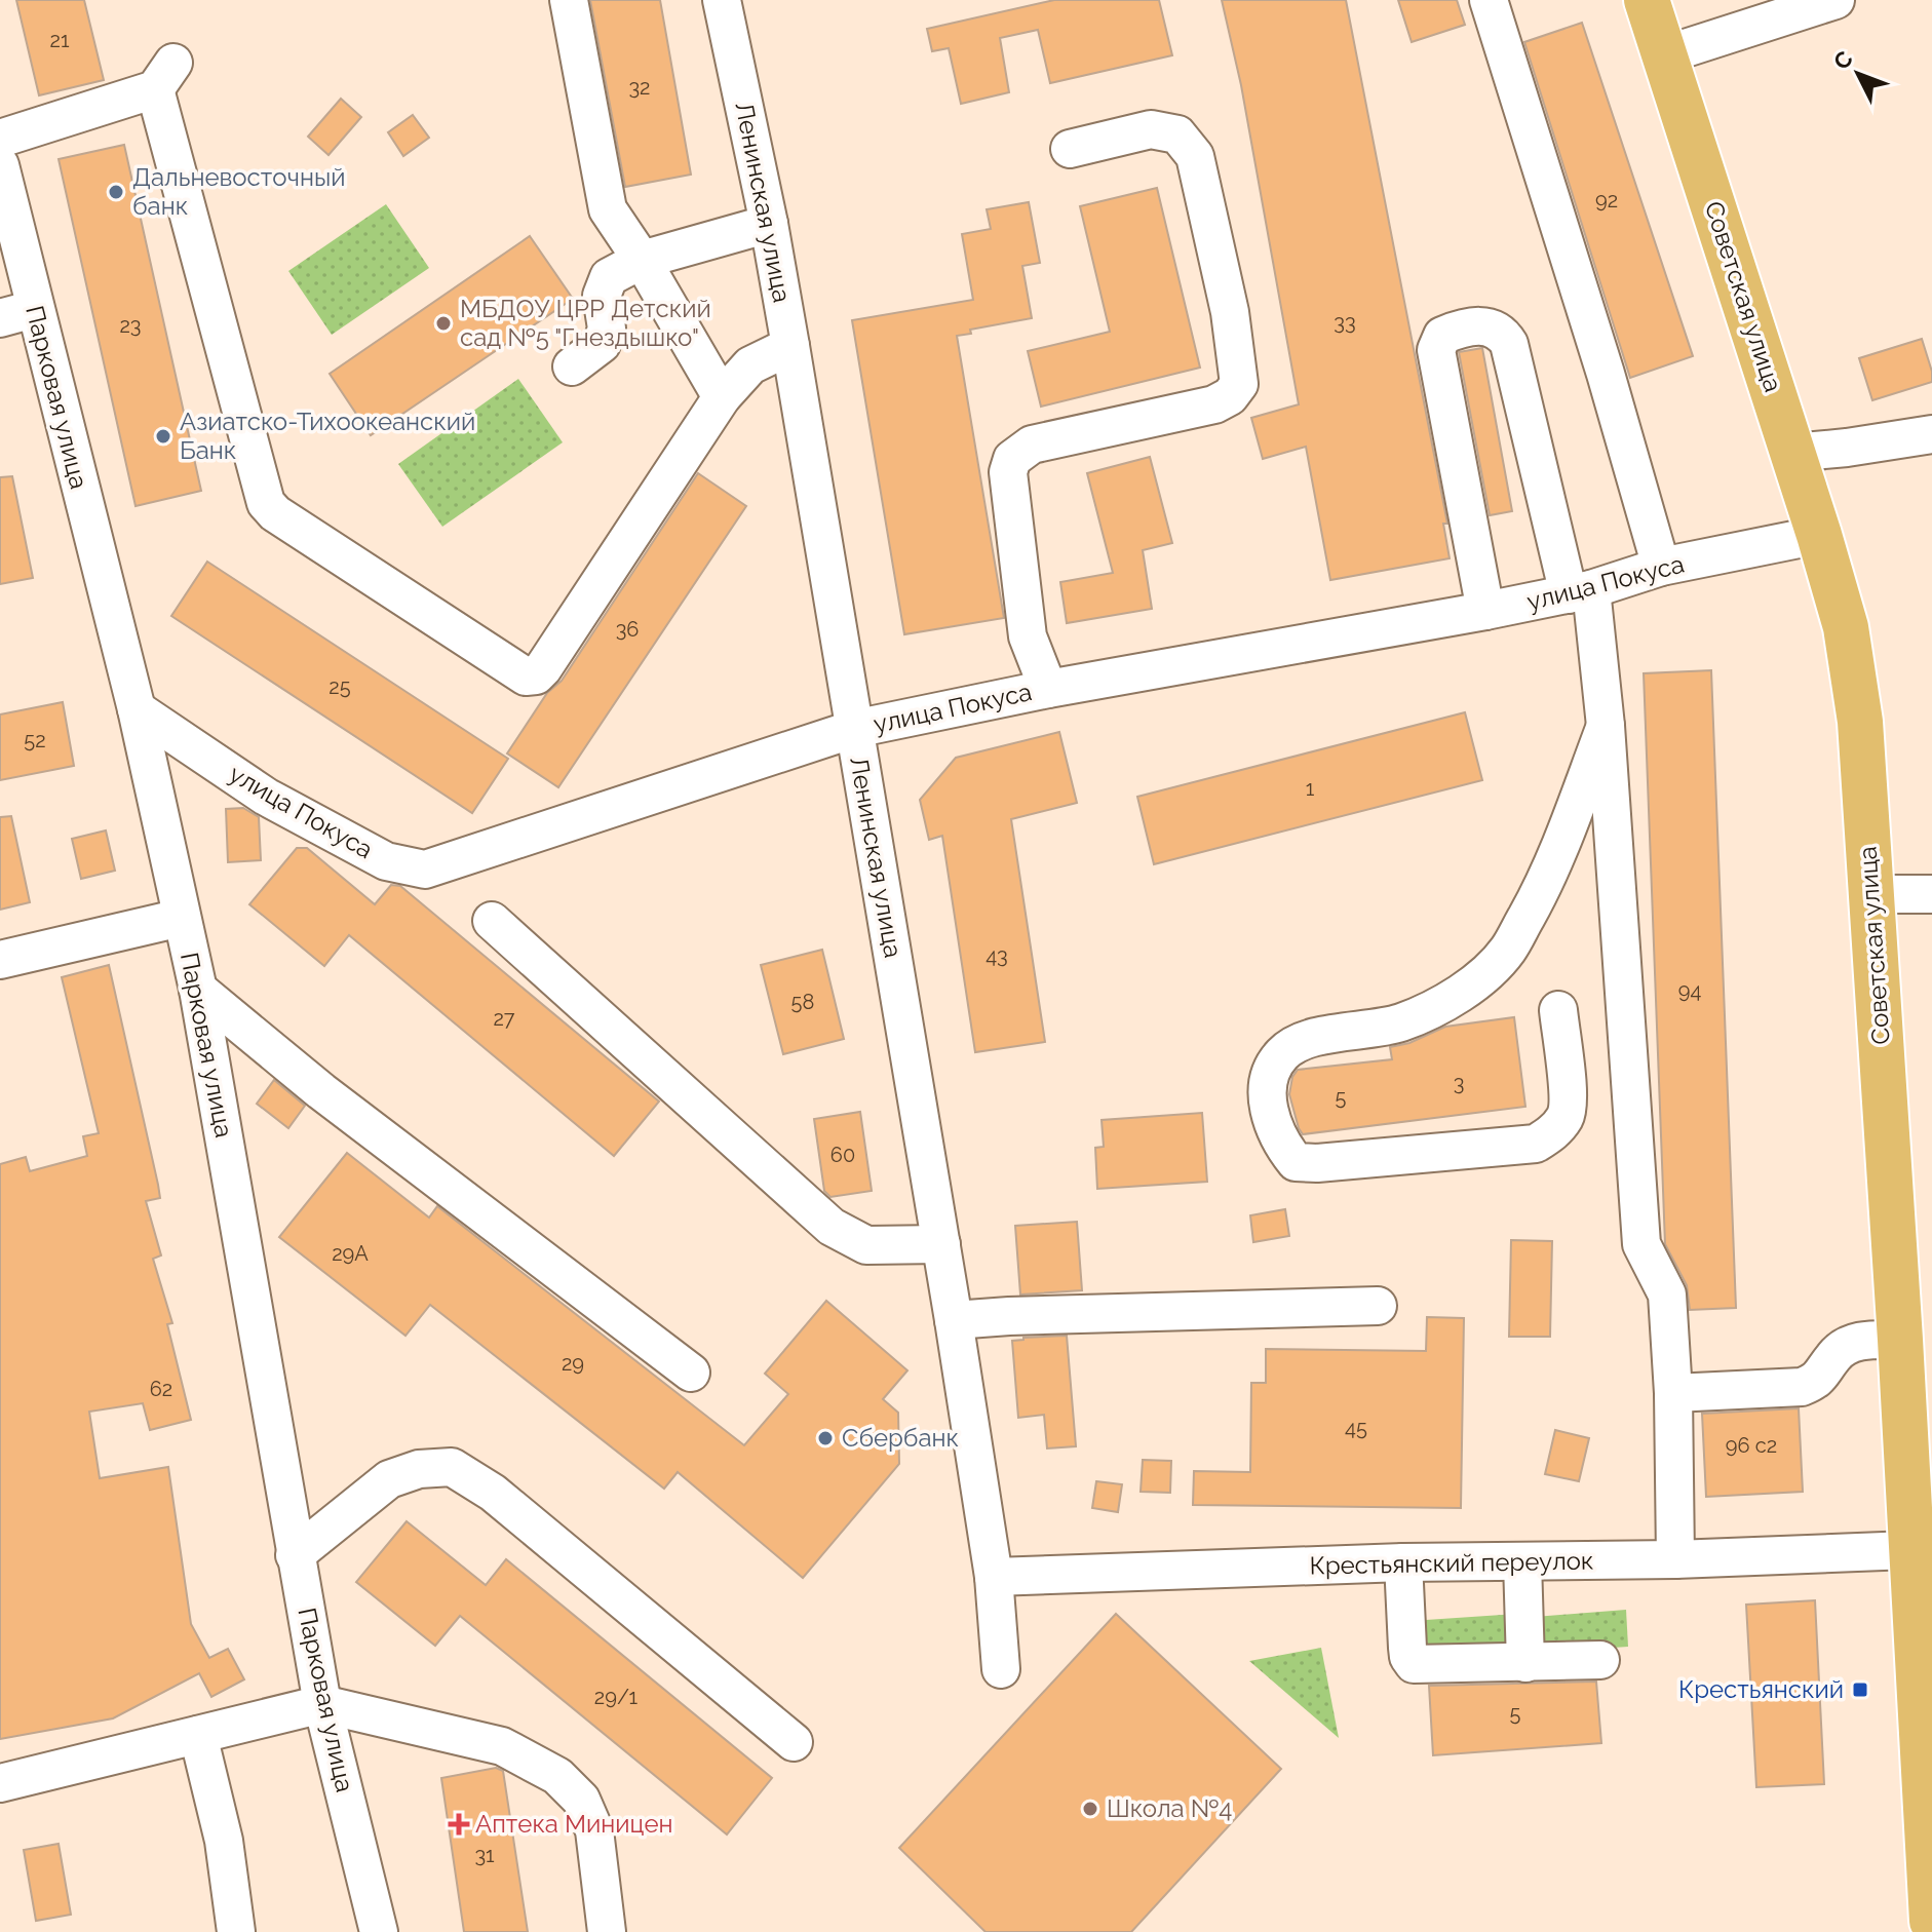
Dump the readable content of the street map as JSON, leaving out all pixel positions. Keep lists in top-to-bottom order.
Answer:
{
  "streets": {
    "main road": ["Советская улица"],
    "street": [
      "Ленинская улица",
      "Парковая улица",
      "улица Покуса",
      "Крестьянский переулок"
    ]
  },
  "crossings": [
    ["Ленинская улица", "улица Покуса"],
    ["Ленинская улица", "Крестьянский переулок"],
    ["Советская улица", "улица Покуса"],
    ["Советская улица", "Крестьянский переулок"],
    ["Парковая улица", "улица Покуса"]
  ],
  "places": {
    "other": [
      "Дальневосточный банк",
      "МБДОУ ЦРР Детский сад №5 \"Гнездышко\"",
      "Азиатско-Тихоокеанский Банк",
      "Сбербанк",
      "Школа №4"
    ],
    "transit": ["Крестьянский"],
    "health": ["Аптека Миницен"]
  },
  "house_numbers": [
    "21",
    "32",
    "92",
    "33",
    "23",
    "36",
    "25",
    "52",
    "1",
    "43",
    "94",
    "58",
    "27",
    "3",
    "5",
    "60",
    "29А",
    "29",
    "62",
    "45",
    "96 с2",
    "29/1",
    "5",
    "31"
  ],
  "north": "top left"
}
